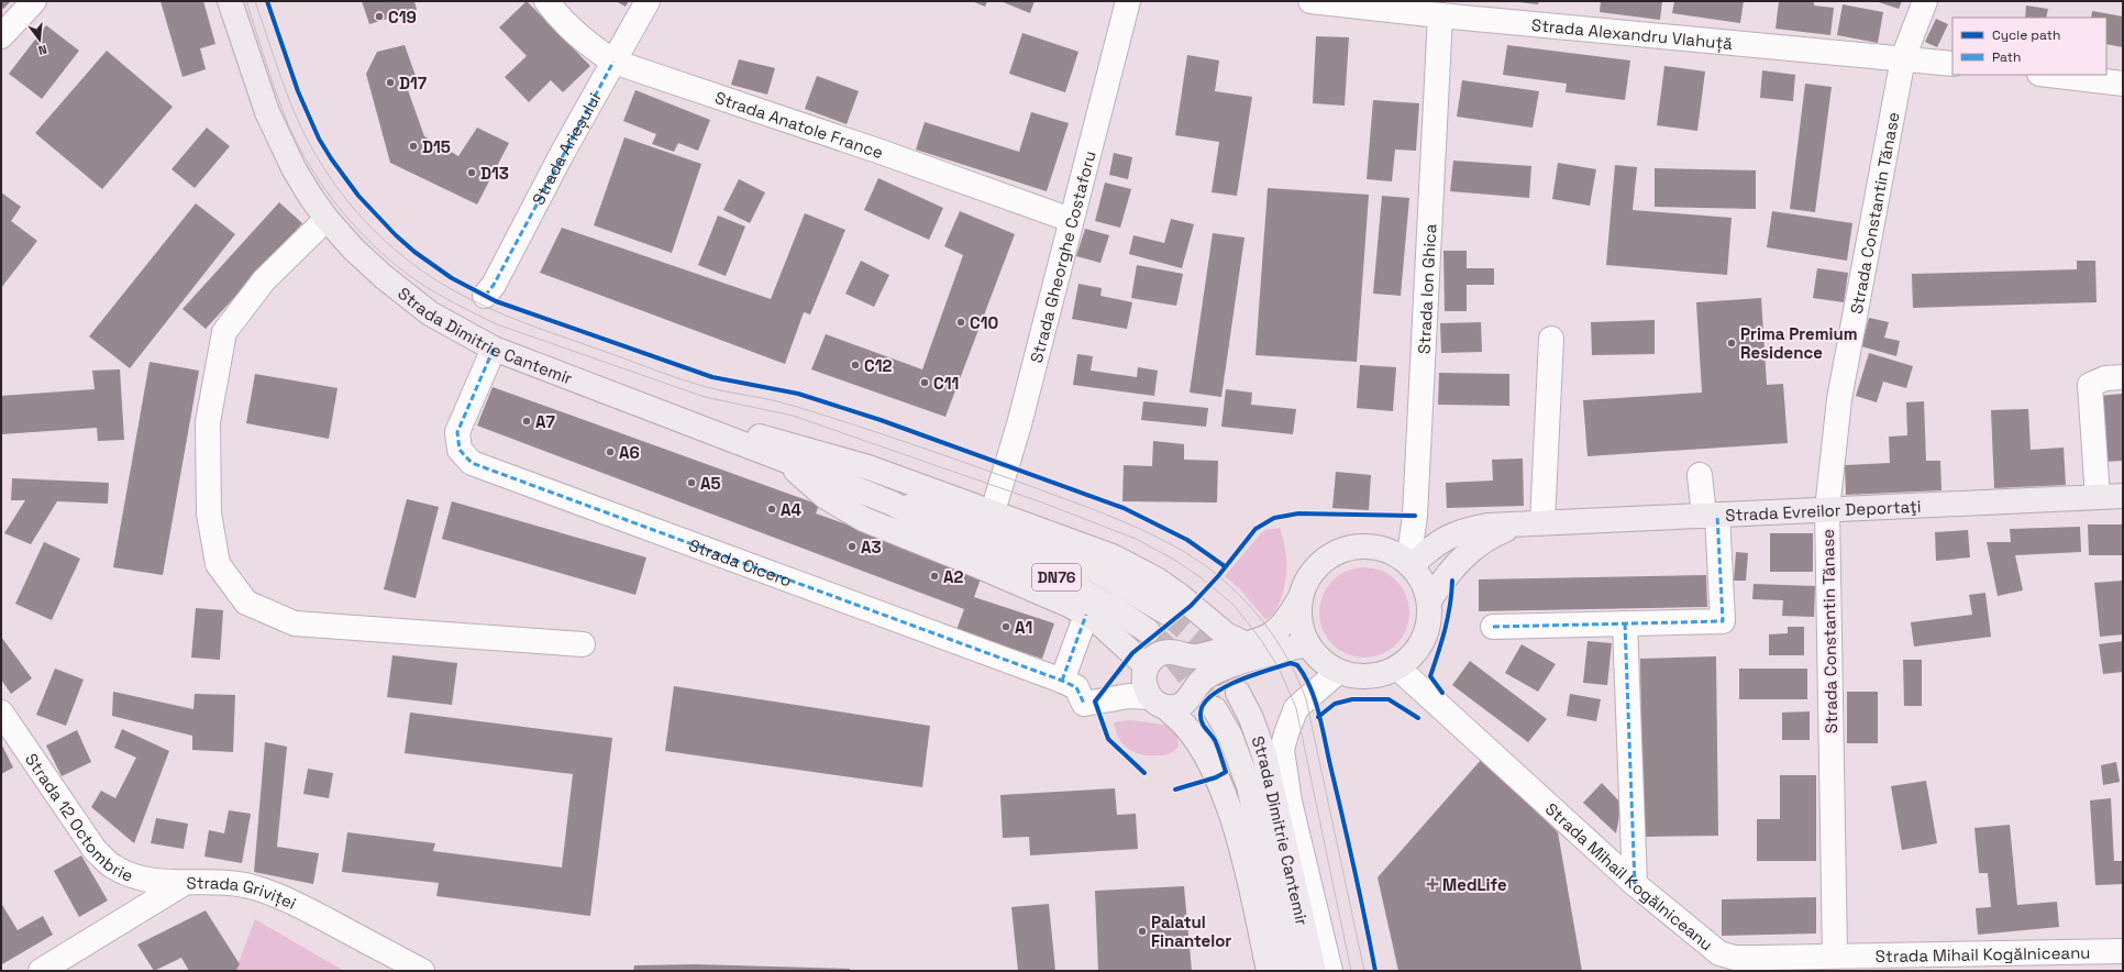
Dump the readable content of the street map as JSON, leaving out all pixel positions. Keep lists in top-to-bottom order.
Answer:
{
  "streets": {
    "main road": ["Strada Dimitrie Cantemir", "Strada Evreilor Deportaţi", "DN76"],
    "street": [
      "Strada Alexandru Vlahuță",
      "Strada Anatole France",
      "Strada Arieșului",
      "Strada Constantin Tănase",
      "Strada Gheorghe Costaforu",
      "Strada Ion Ghica",
      "Strada Cicero",
      "Strada 12 Octombrie",
      "Strada Mihail Kogălniceanu",
      "Strada Griviței"
    ]
  },
  "crossings": [
    ["Strada Alexandru Vlahuță", "Strada Constantin Tănase"],
    ["Strada Alexandru Vlahuță", "Strada Ion Ghica"],
    ["Strada Anatole France", "Strada Arieșului"],
    ["Strada Anatole France", "Strada Gheorghe Costaforu"],
    ["Strada Constantin Tănase", "Strada Evreilor Deportaţi"],
    ["Strada Constantin Tănase", "Strada Mihail Kogălniceanu"],
    ["Strada Ion Ghica", "Strada Evreilor Deportaţi"],
    ["Strada Ion Ghica", "Strada Mihail Kogălniceanu"],
    ["Strada Dimitrie Cantemir", "Strada Cicero"],
    ["Strada Evreilor Deportaţi", "Strada Mihail Kogălniceanu"],
    ["Strada 12 Octombrie", "Strada Griviței"]
  ],
  "places": {
    "other": [
      "C19",
      "D17",
      "D15",
      "D13",
      "C10",
      "Prima Premium Residence",
      "C12",
      "C11",
      "A7",
      "A6",
      "A5",
      "A4",
      "A3",
      "A2",
      "A1",
      "Palatul Finantelor"
    ],
    "health": ["MedLife"]
  },
  "legend": ["Cycle path", "Path"],
  "north": "bottom"
}
